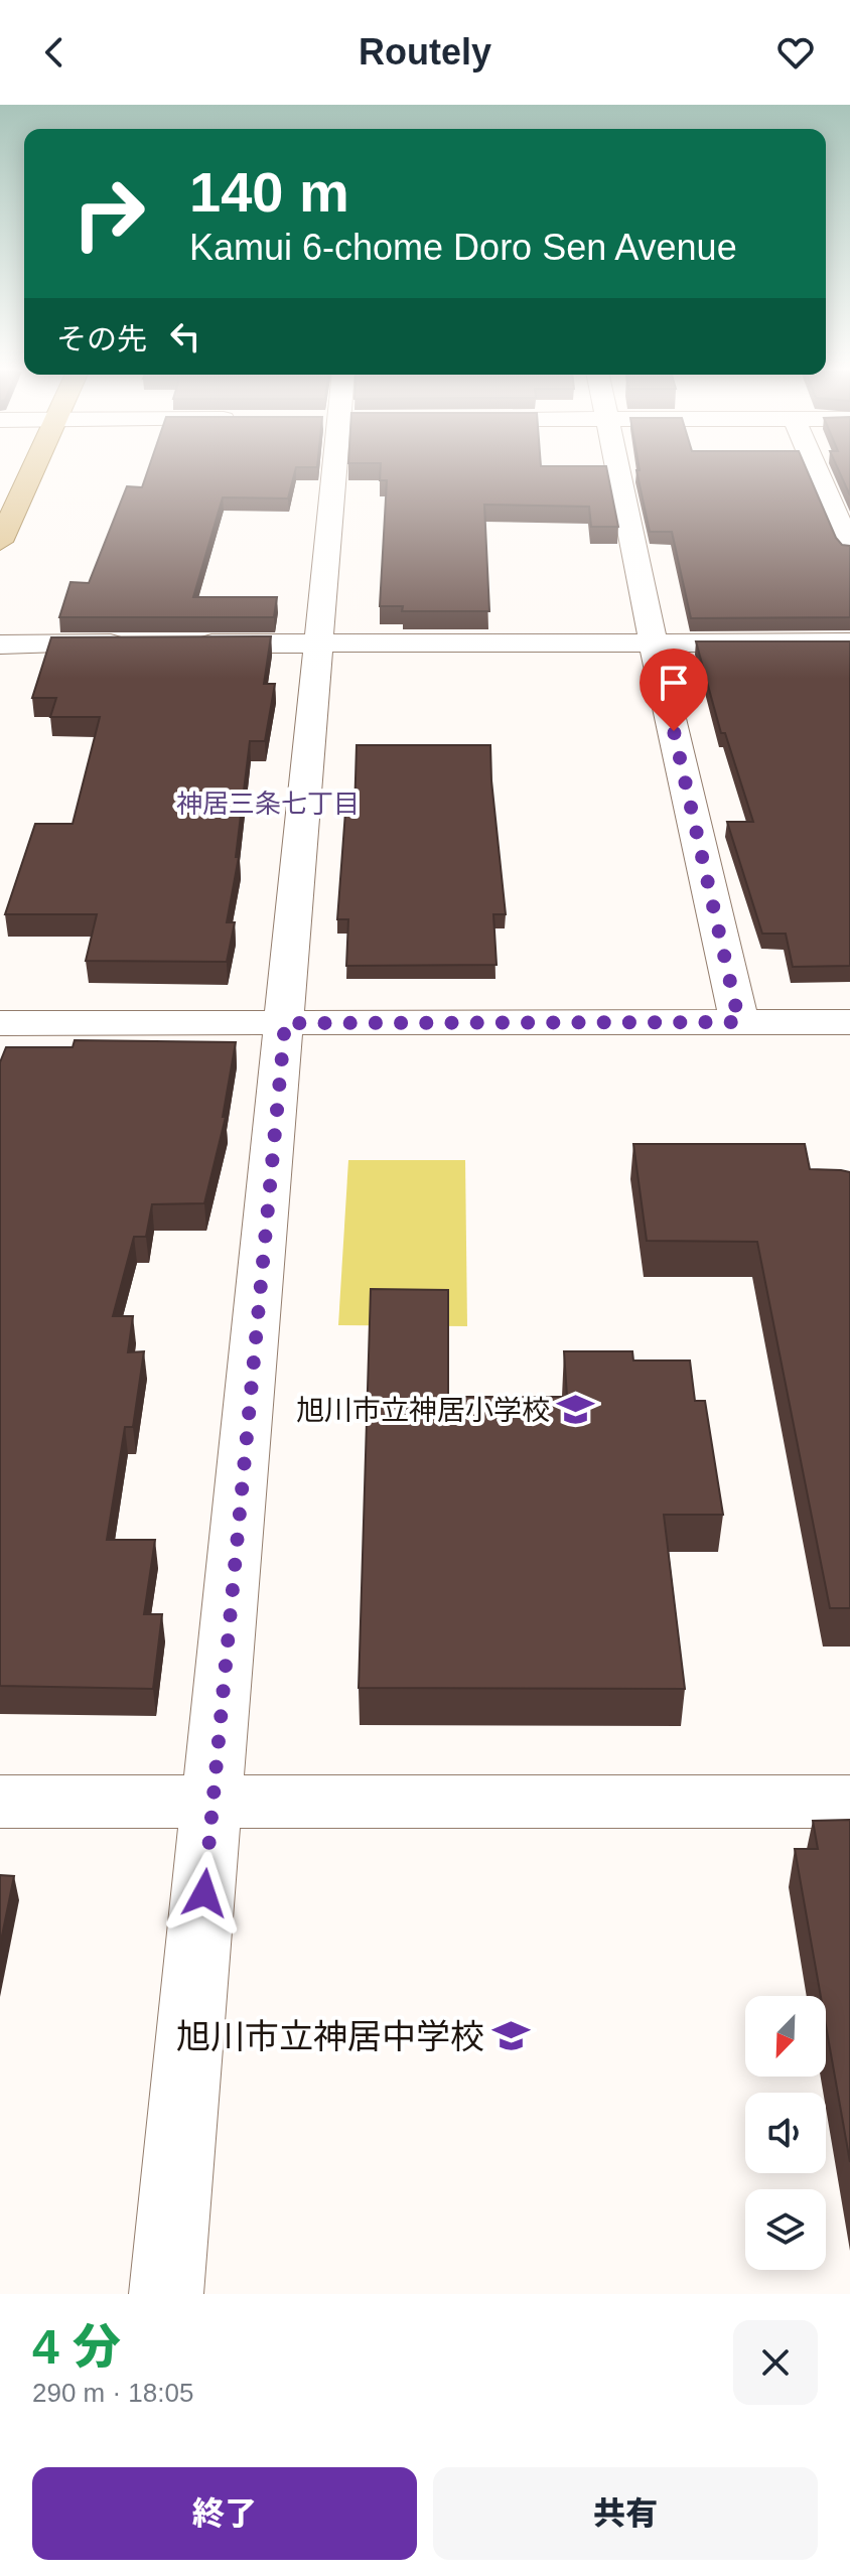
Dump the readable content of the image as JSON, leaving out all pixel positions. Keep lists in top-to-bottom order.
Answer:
{
  "districts": ["神居三条七丁目"],
  "places": {
    "school or university": ["旭川市立神居小学校", "旭川市立神居中学校"]
  },
  "north": "bottom left",
  "page": {
    "header": "Routely",
    "turn": ["140 m", "Kamui 6-chome Doro Sen Avenue"],
    "then": "その先",
    "heading": ["4 分", "290 m · 18:05"],
    "buttons": ["終了", "共有"]
  }
}
